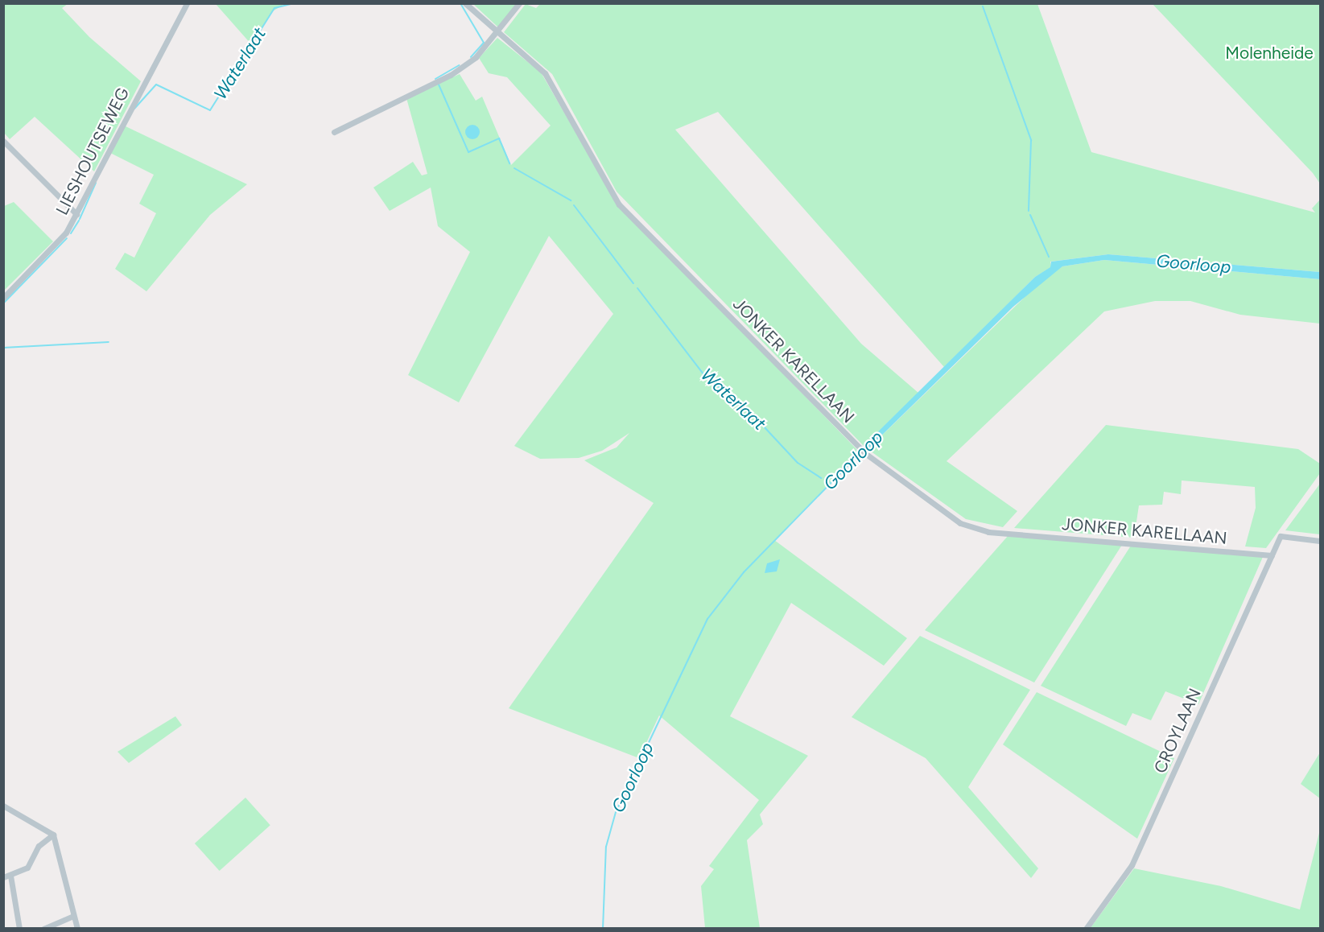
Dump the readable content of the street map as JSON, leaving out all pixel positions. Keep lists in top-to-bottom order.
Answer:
{
  "streets": {
    "street": ["LIESHOUTSEWEG", "JONKER KARELLAAN", "CROYLAAN"]
  },
  "crossings": [
    ["JONKER KARELLAAN", "CROYLAAN"]
  ],
  "water": ["Waterlaat", "Goorloop"],
  "parks": ["Molenheide"]
}
